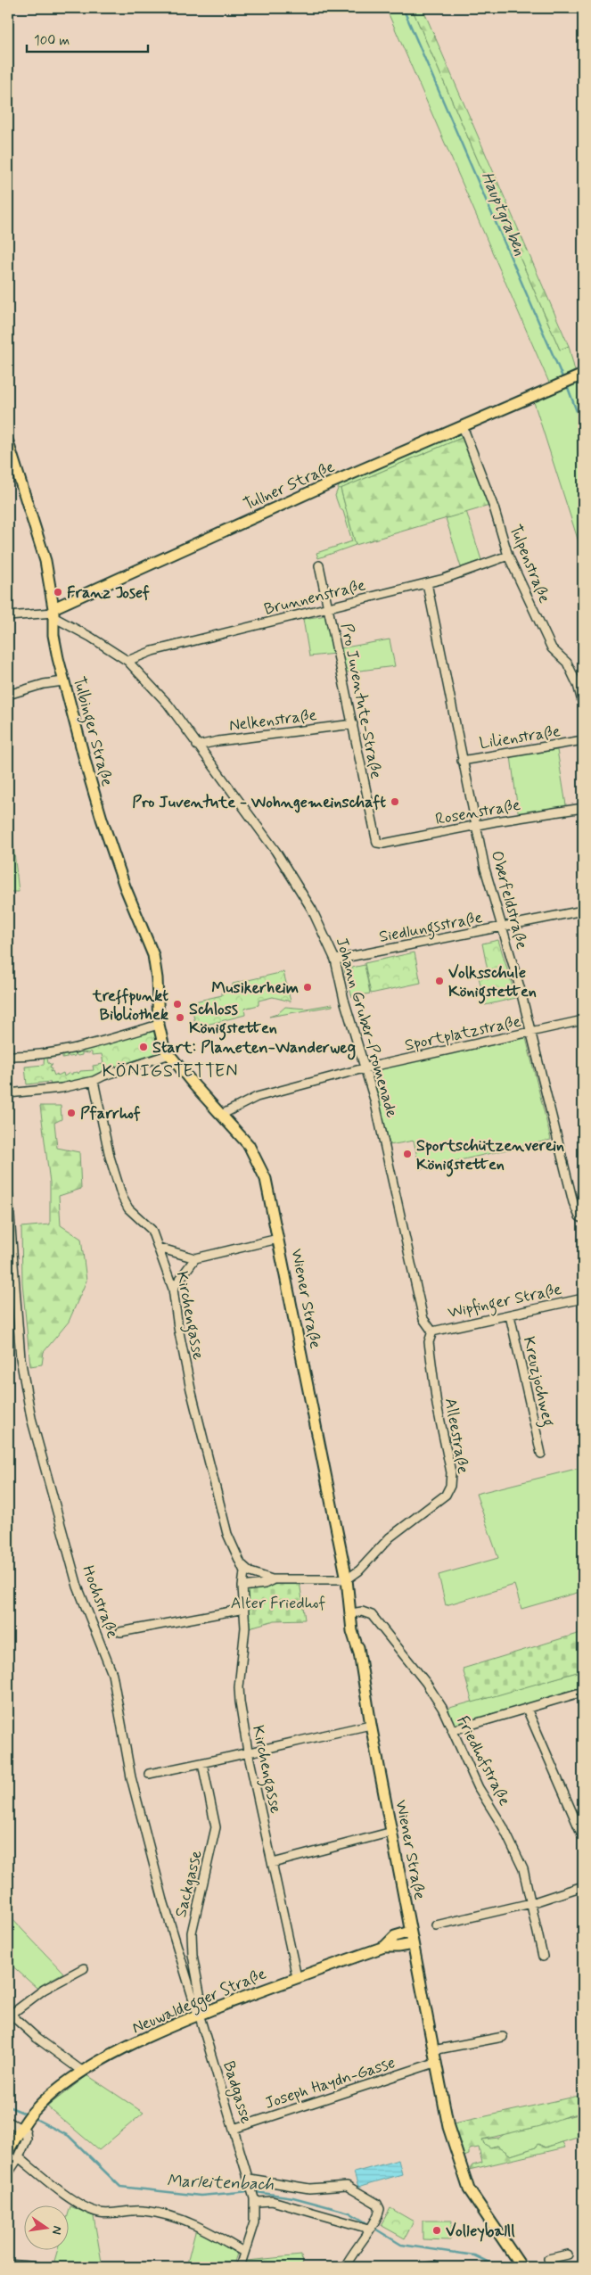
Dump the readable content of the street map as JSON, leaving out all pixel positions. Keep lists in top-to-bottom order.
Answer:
{
  "streets": {
    "main road": [
      "Tullner Straße",
      "Tulbinger Straße",
      "Wiener Straße",
      "Neuwaldegger Straße"
    ],
    "street": [
      "Tulpenstraße",
      "Brunnenstraße",
      "Pro Juventute-Straße",
      "Nelkenstraße",
      "Lilienstraße",
      "Rosenstraße",
      "Oberfeldstraße",
      "Siedlungsstraße",
      "Johann Gruber-Promenade",
      "Sportplatzstraße",
      "Wipfinger Straße",
      "Kirchengasse",
      "Kreuzjochweg",
      "Alleestraße",
      "Hochstraße",
      "Friedhofstraße",
      "Sackgasse",
      "Joseph Haydn-Gasse",
      "Badgasse"
    ]
  },
  "crossings": [
    ["Tullner Straße", "Tulpenstraße"],
    ["Tullner Straße", "Tulbinger Straße"],
    ["Tullner Straße", "Johann Gruber-Promenade"],
    ["Tulpenstraße", "Brunnenstraße"],
    ["Brunnenstraße", "Pro Juventute-Straße"],
    ["Brunnenstraße", "Oberfeldstraße"],
    ["Brunnenstraße", "Johann Gruber-Promenade"],
    ["Pro Juventute-Straße", "Nelkenstraße"],
    ["Pro Juventute-Straße", "Rosenstraße"],
    ["Nelkenstraße", "Johann Gruber-Promenade"],
    ["Tulbinger Straße", "Johann Gruber-Promenade"],
    ["Tulbinger Straße", "Wiener Straße"],
    ["Lilienstraße", "Oberfeldstraße"],
    ["Rosenstraße", "Oberfeldstraße"],
    ["Oberfeldstraße", "Siedlungsstraße"],
    ["Oberfeldstraße", "Sportplatzstraße"],
    ["Siedlungsstraße", "Johann Gruber-Promenade"],
    ["Johann Gruber-Promenade", "Sportplatzstraße"],
    ["Johann Gruber-Promenade", "Wipfinger Straße"],
    ["Johann Gruber-Promenade", "Alleestraße"],
    ["Sportplatzstraße", "Wiener Straße"],
    ["Wiener Straße", "Kirchengasse"],
    ["Wiener Straße", "Alleestraße"],
    ["Wiener Straße", "Friedhofstraße"],
    ["Wiener Straße", "Neuwaldegger Straße"],
    ["Wiener Straße", "Joseph Haydn-Gasse"],
    ["Wipfinger Straße", "Kreuzjochweg"],
    ["Wipfinger Straße", "Alleestraße"],
    ["Kirchengasse", "Alleestraße"],
    ["Kirchengasse", "Neuwaldegger Straße"],
    ["Hochstraße", "Sackgasse"],
    ["Hochstraße", "Neuwaldegger Straße"],
    ["Hochstraße", "Badgasse"],
    ["Sackgasse", "Neuwaldegger Straße"],
    ["Sackgasse", "Badgasse"],
    ["Neuwaldegger Straße", "Badgasse"],
    ["Joseph Haydn-Gasse", "Badgasse"]
  ],
  "districts": ["KÖNIGSTETTEN"],
  "water": ["Hauptgraben", "Marleitenbach"],
  "parks": ["Alter Friedhof"],
  "places": [
    "Franz Josef",
    "Pro Juventute - Wohngemeinschaft",
    "Volksschule Königstetten",
    "Musikerheim",
    "treffpunkt Bibliothek",
    "Schloss Königstetten",
    "Start: Planeten-Wanderweg",
    "Pfarrhof",
    "Sportschützenverein Königstetten",
    "Volleyballl"
  ],
  "scale_bar": "100 m",
  "north": "right"
}
